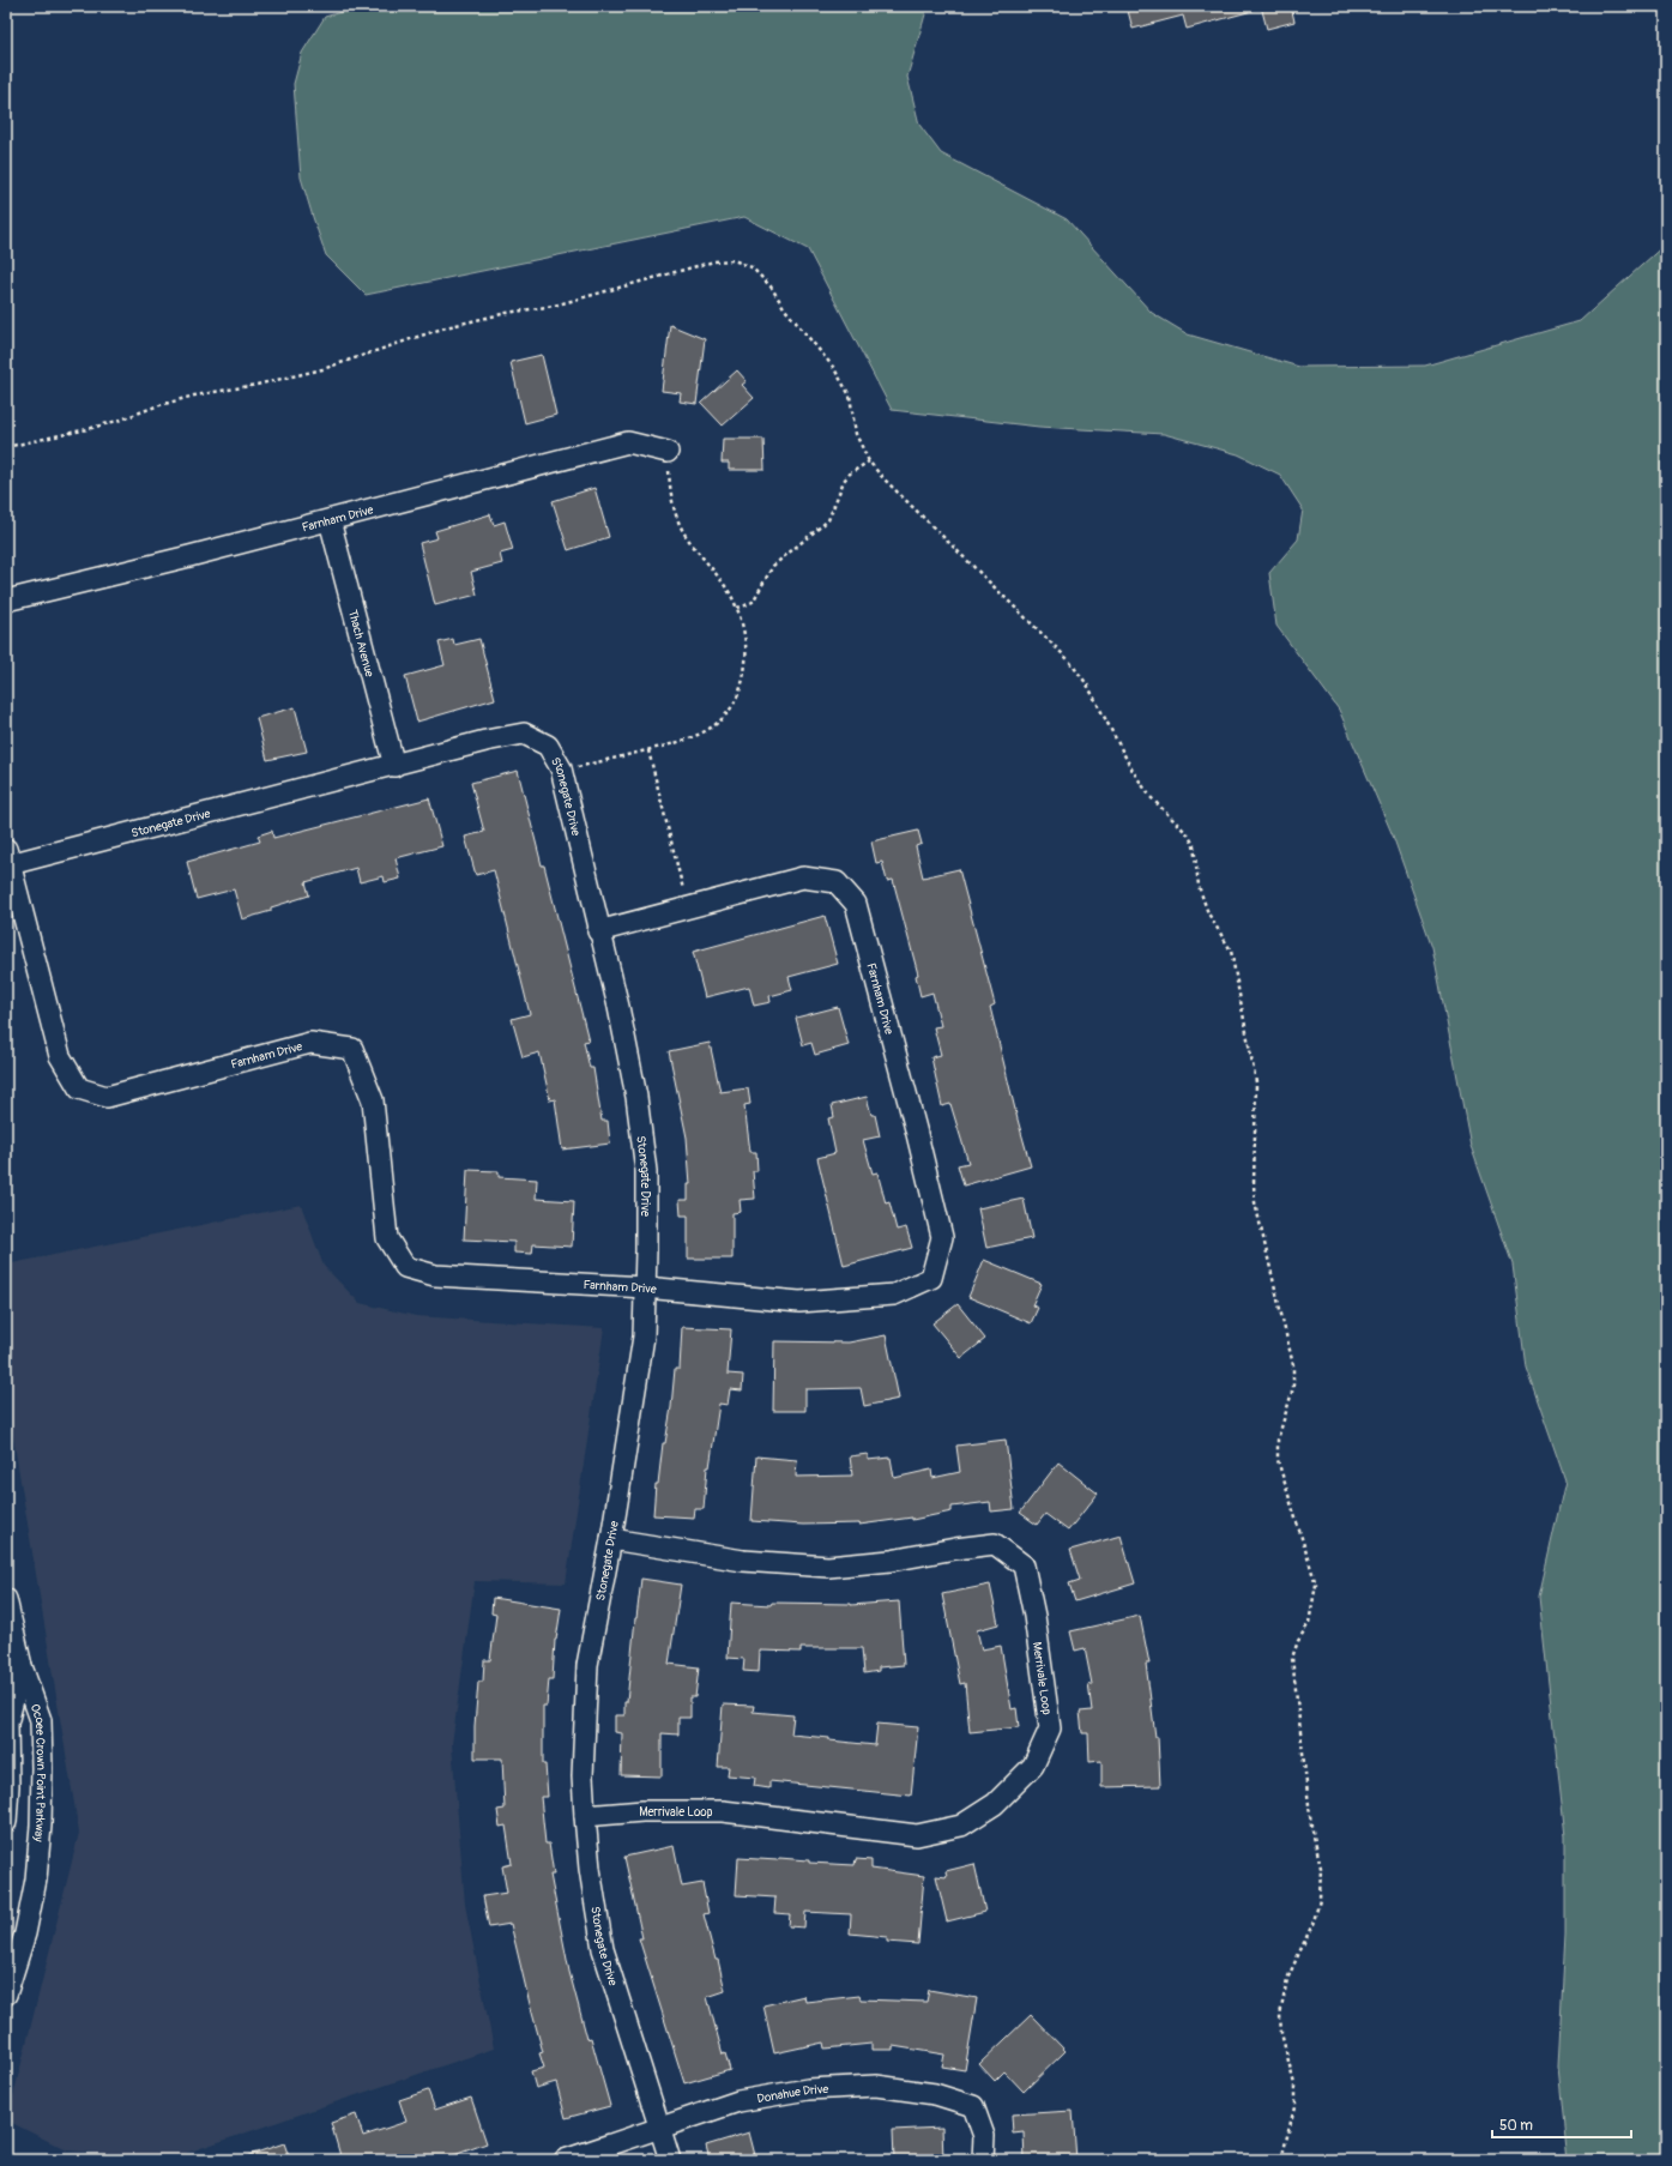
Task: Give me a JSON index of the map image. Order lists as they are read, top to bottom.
{
  "streets": {
    "street": [
      "Farnham Drive",
      "Thach Avenue",
      "Stonegate Drive",
      "Merrivale Loop",
      "Ocoee Crown Point Parkway",
      "Donahue Drive"
    ]
  },
  "crossings": [
    ["Farnham Drive", "Thach Avenue"],
    ["Farnham Drive", "Stonegate Drive"],
    ["Thach Avenue", "Stonegate Drive"],
    ["Stonegate Drive", "Merrivale Loop"],
    ["Stonegate Drive", "Donahue Drive"]
  ],
  "scale_bar": "50 m"
}
